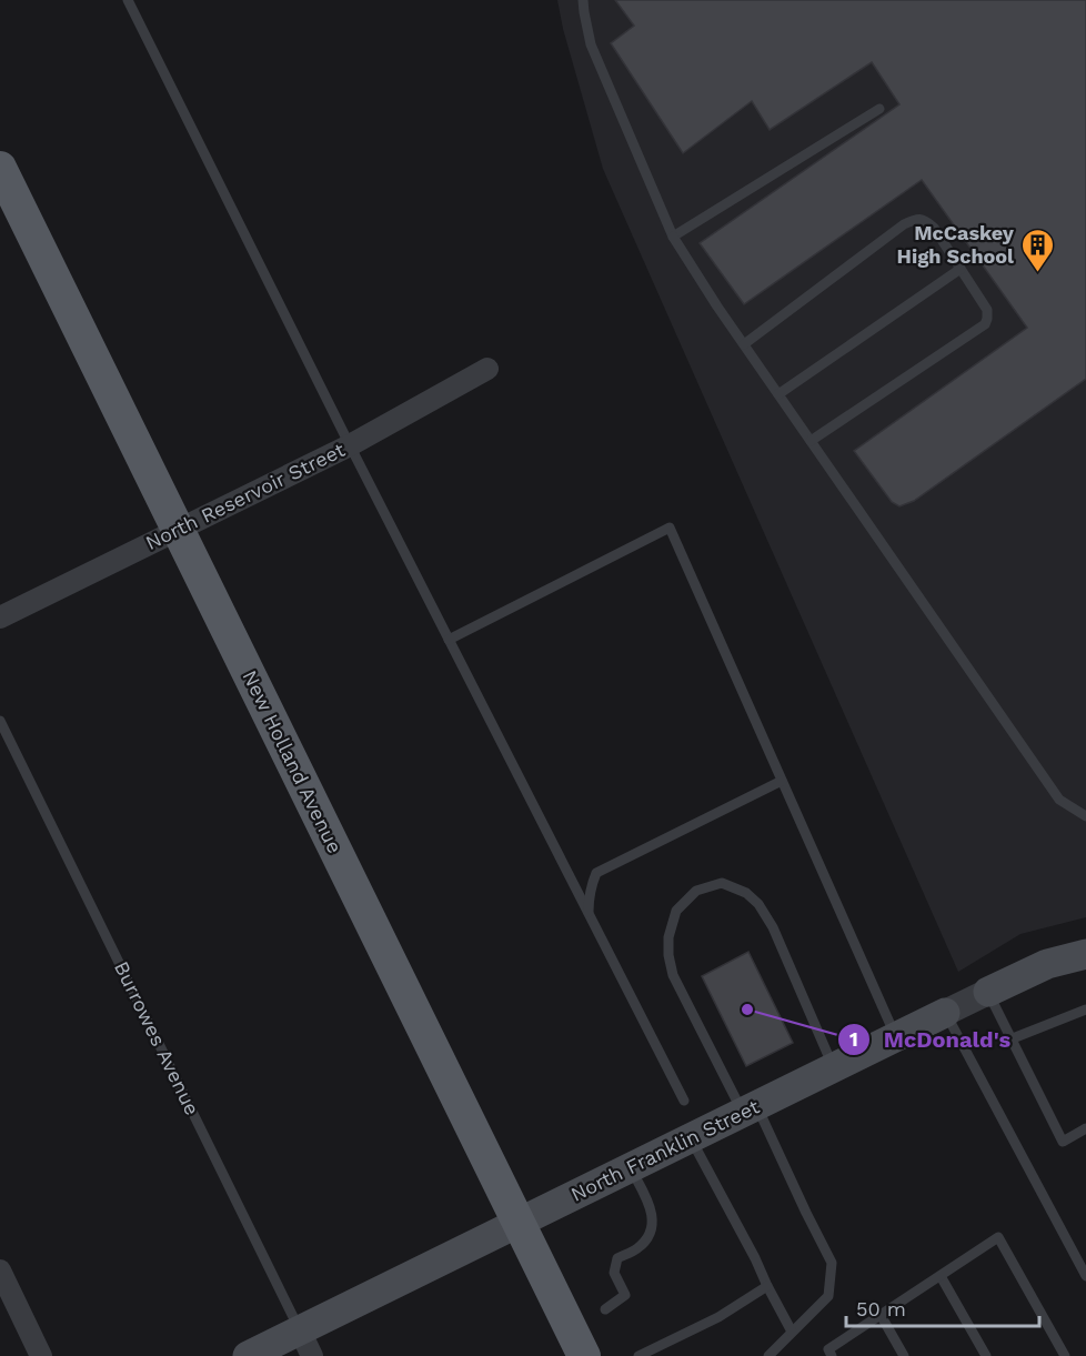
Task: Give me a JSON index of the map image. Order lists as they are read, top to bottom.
{
  "streets": {
    "main road": ["New Holland Avenue", "North Franklin Street"],
    "street": ["North Reservoir Street"],
    "lane": ["Burrowes Avenue"]
  },
  "crossings": [
    ["North Reservoir Street", "New Holland Avenue"],
    ["New Holland Avenue", "North Franklin Street"],
    ["Burrowes Avenue", "North Franklin Street"]
  ],
  "places": {
    "building": ["McCaskey High School"],
    "other": ["McDonald's"]
  },
  "scale_bar": "50 m"
}
